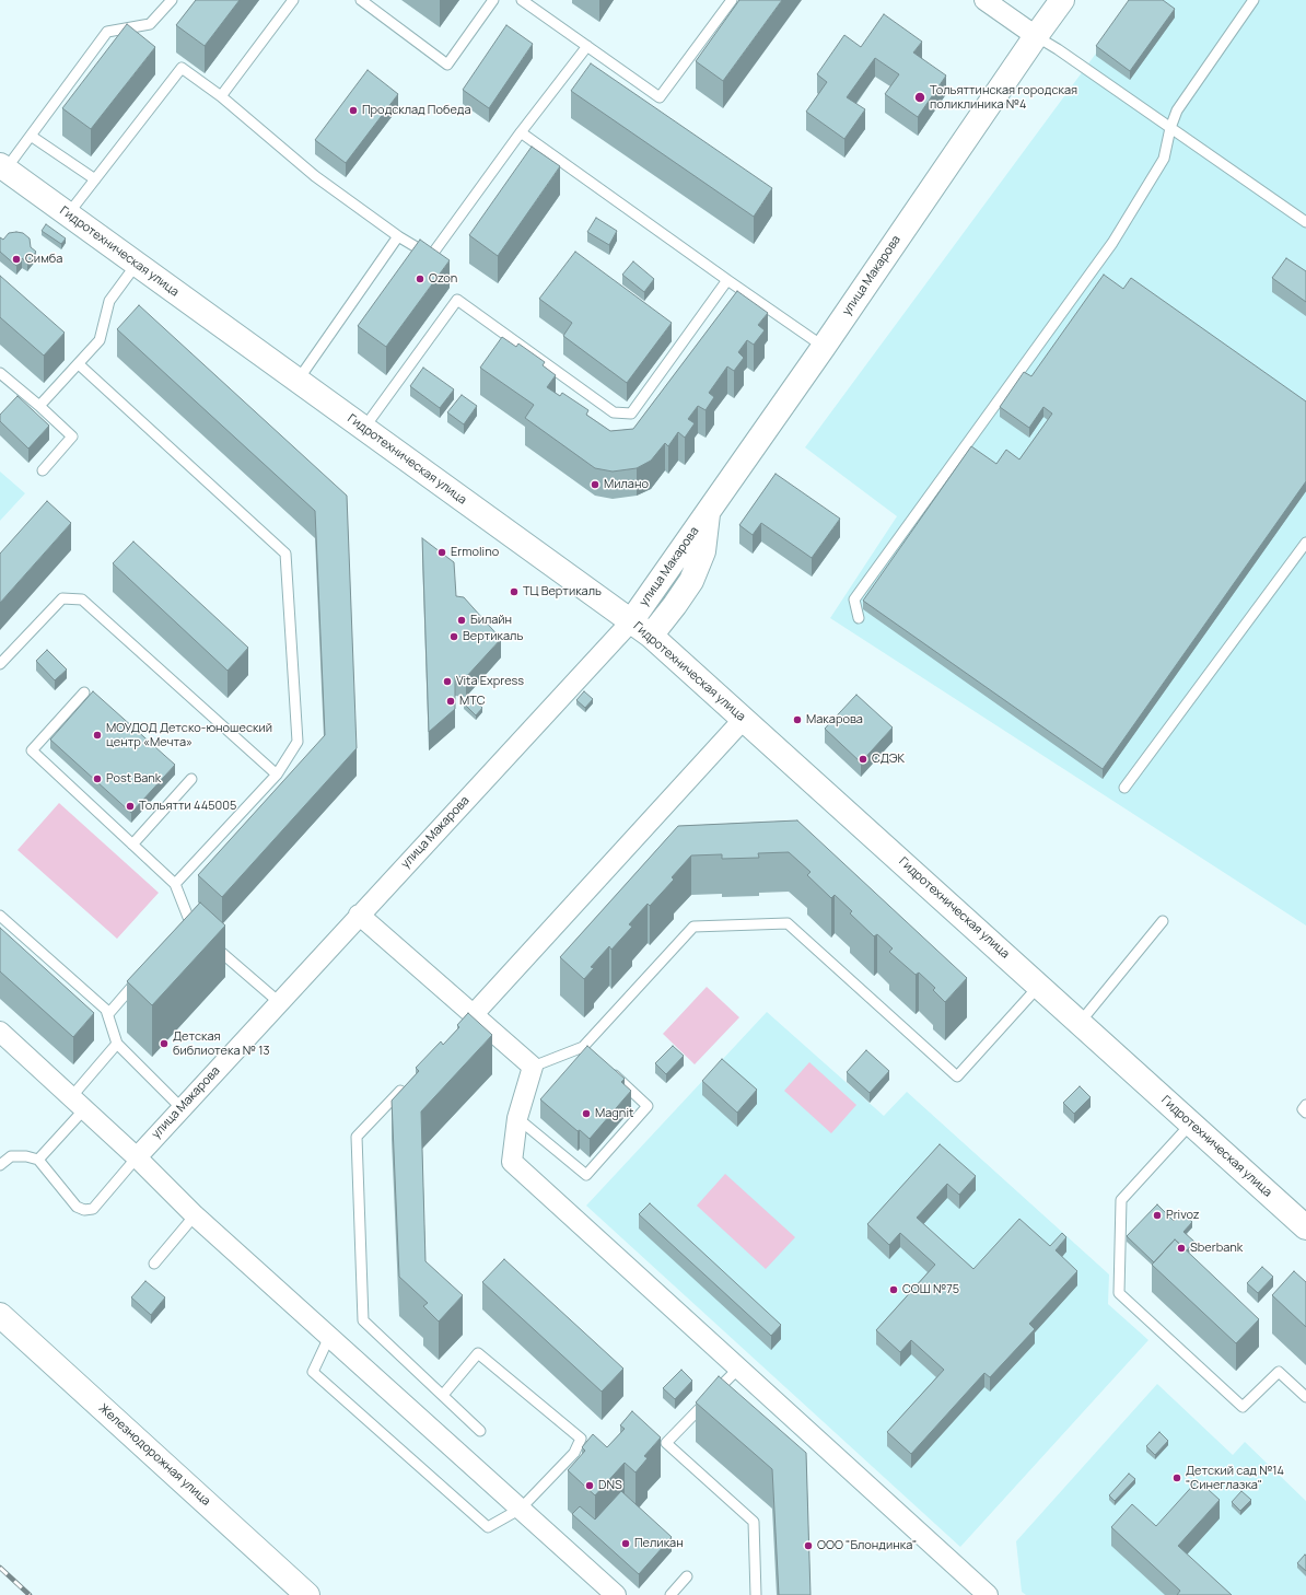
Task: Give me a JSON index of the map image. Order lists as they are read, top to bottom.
{
  "streets": {
    "main road": ["Гидротехническая улица", "улица Макарова", "Железнодорожная улица"]
  },
  "crossings": [
    ["Гидротехническая улица", "улица Макарова"]
  ],
  "places": [
    "Тольяттинская городская поликлиника №4",
    "Продсклад Победа",
    "Симба",
    "Ozon",
    "Милано",
    "Ermolino",
    "ТЦ Вертикаль",
    "Билайн",
    "Вертикаль",
    "Vita Express",
    "МТС",
    "Макарова",
    "МОУДОД Детско-юношеский центр «Мечта»",
    "СДЭК",
    "Post Bank",
    "Тольятти 445005",
    "Детская библиотека № 13",
    "Magnit",
    "Privoz",
    "Sberbank",
    "СОШ №75",
    "Детский сад №14 \"Синеглазка\"",
    "DNS",
    "Пеликан",
    "ООО \"Блондинка\""
  ]
}
